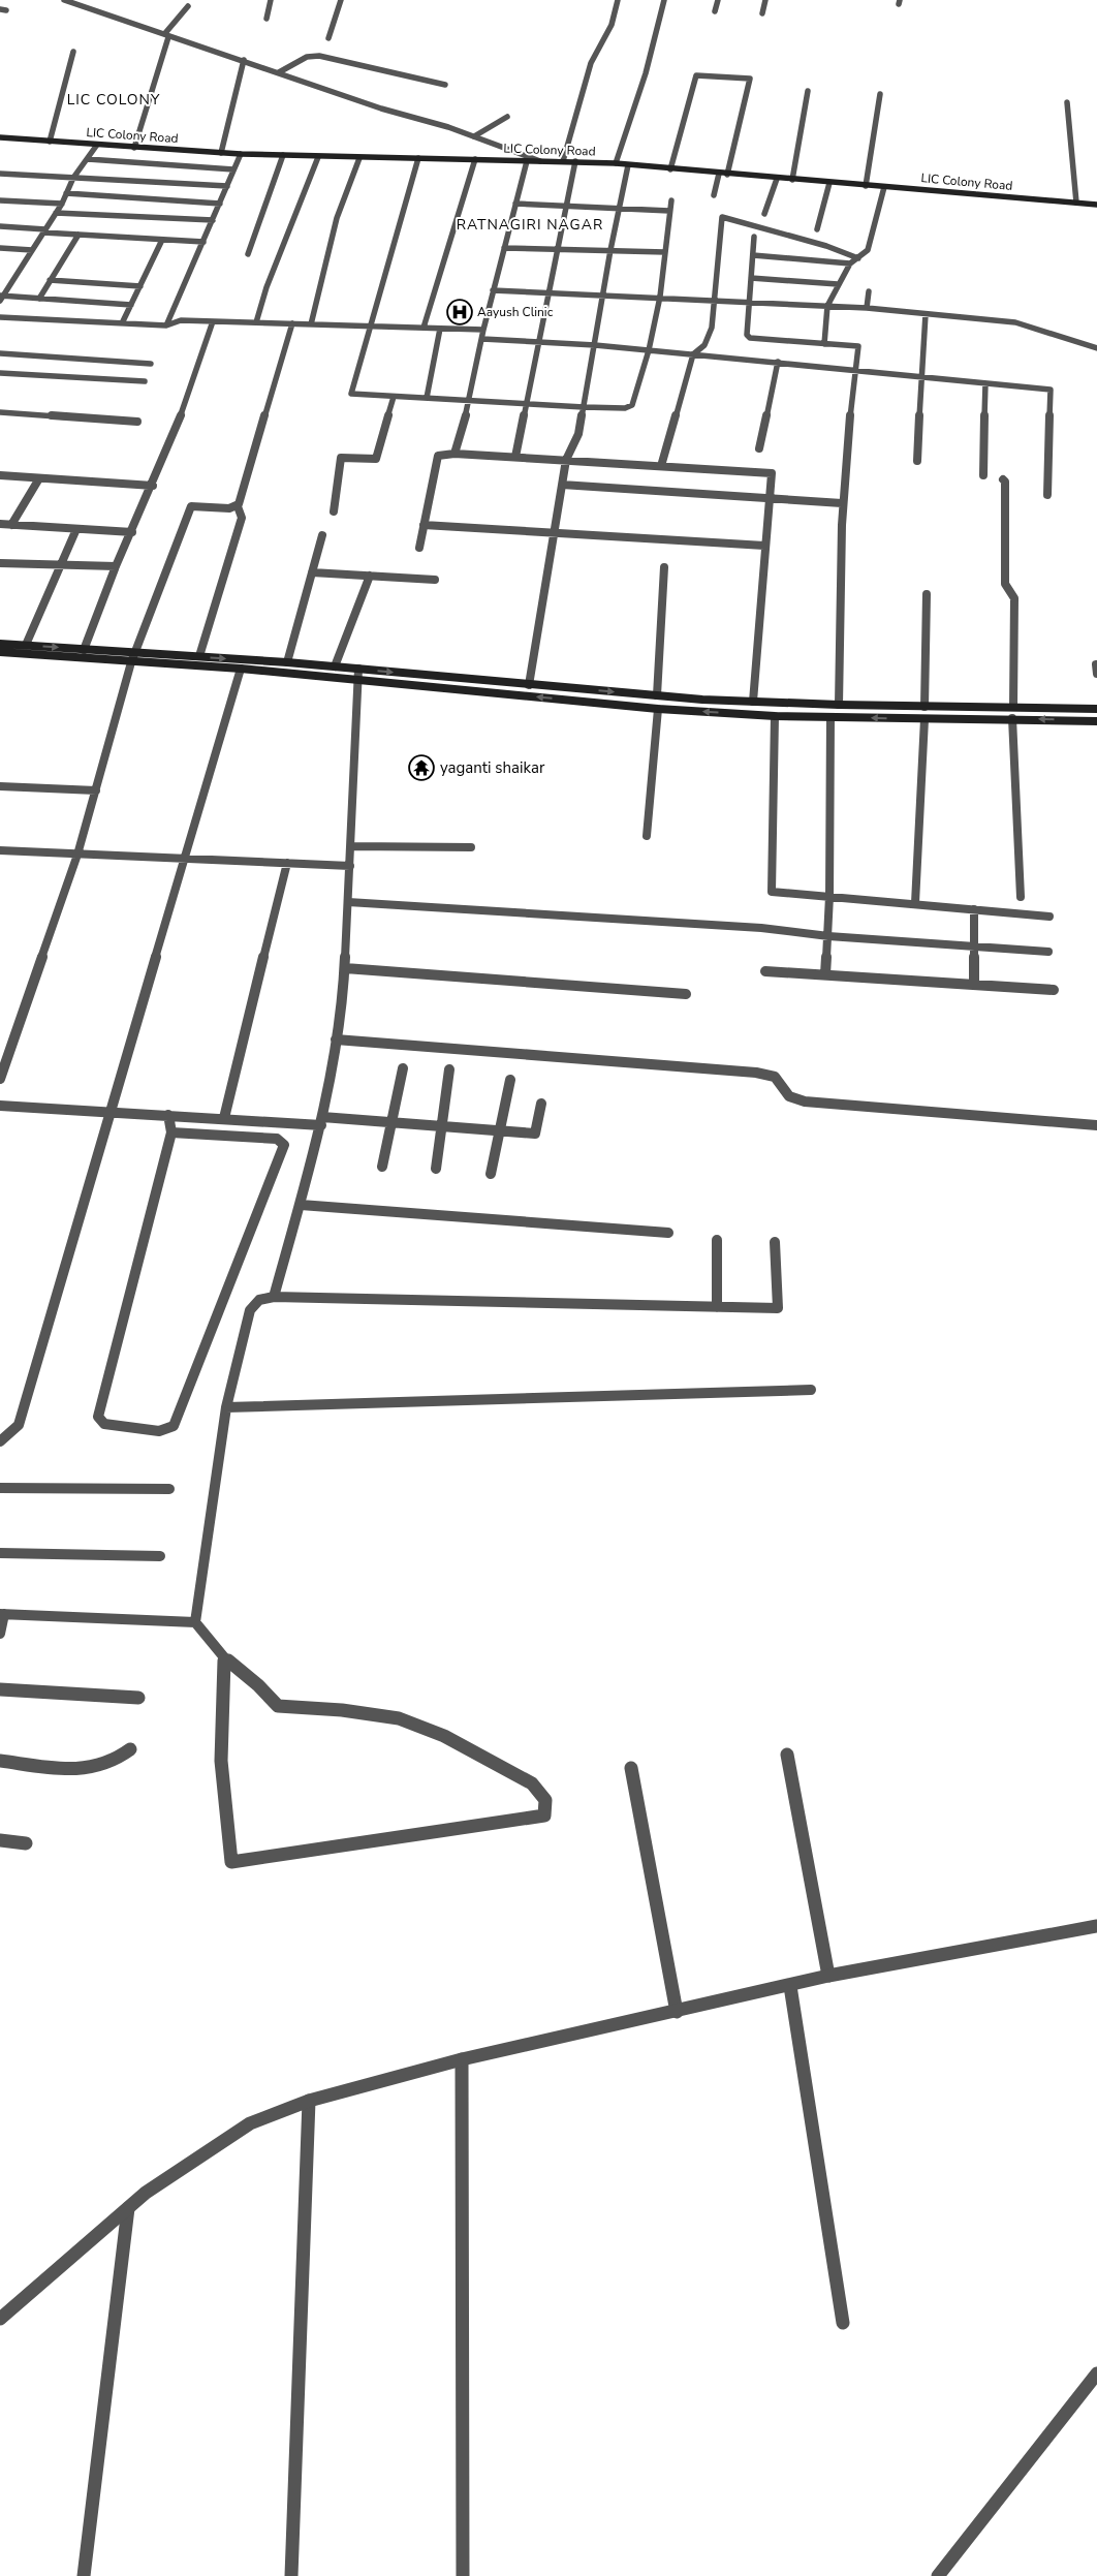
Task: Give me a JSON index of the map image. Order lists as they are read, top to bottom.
{
  "streets": {
    "main road": ["LIC Colony Road"]
  },
  "districts": ["LIC COLONY", "RATNAGIRI NAGAR"],
  "places": {
    "hospital": ["Aayush Clinic"],
    "temple": ["yaganti shaikar"]
  }
}
